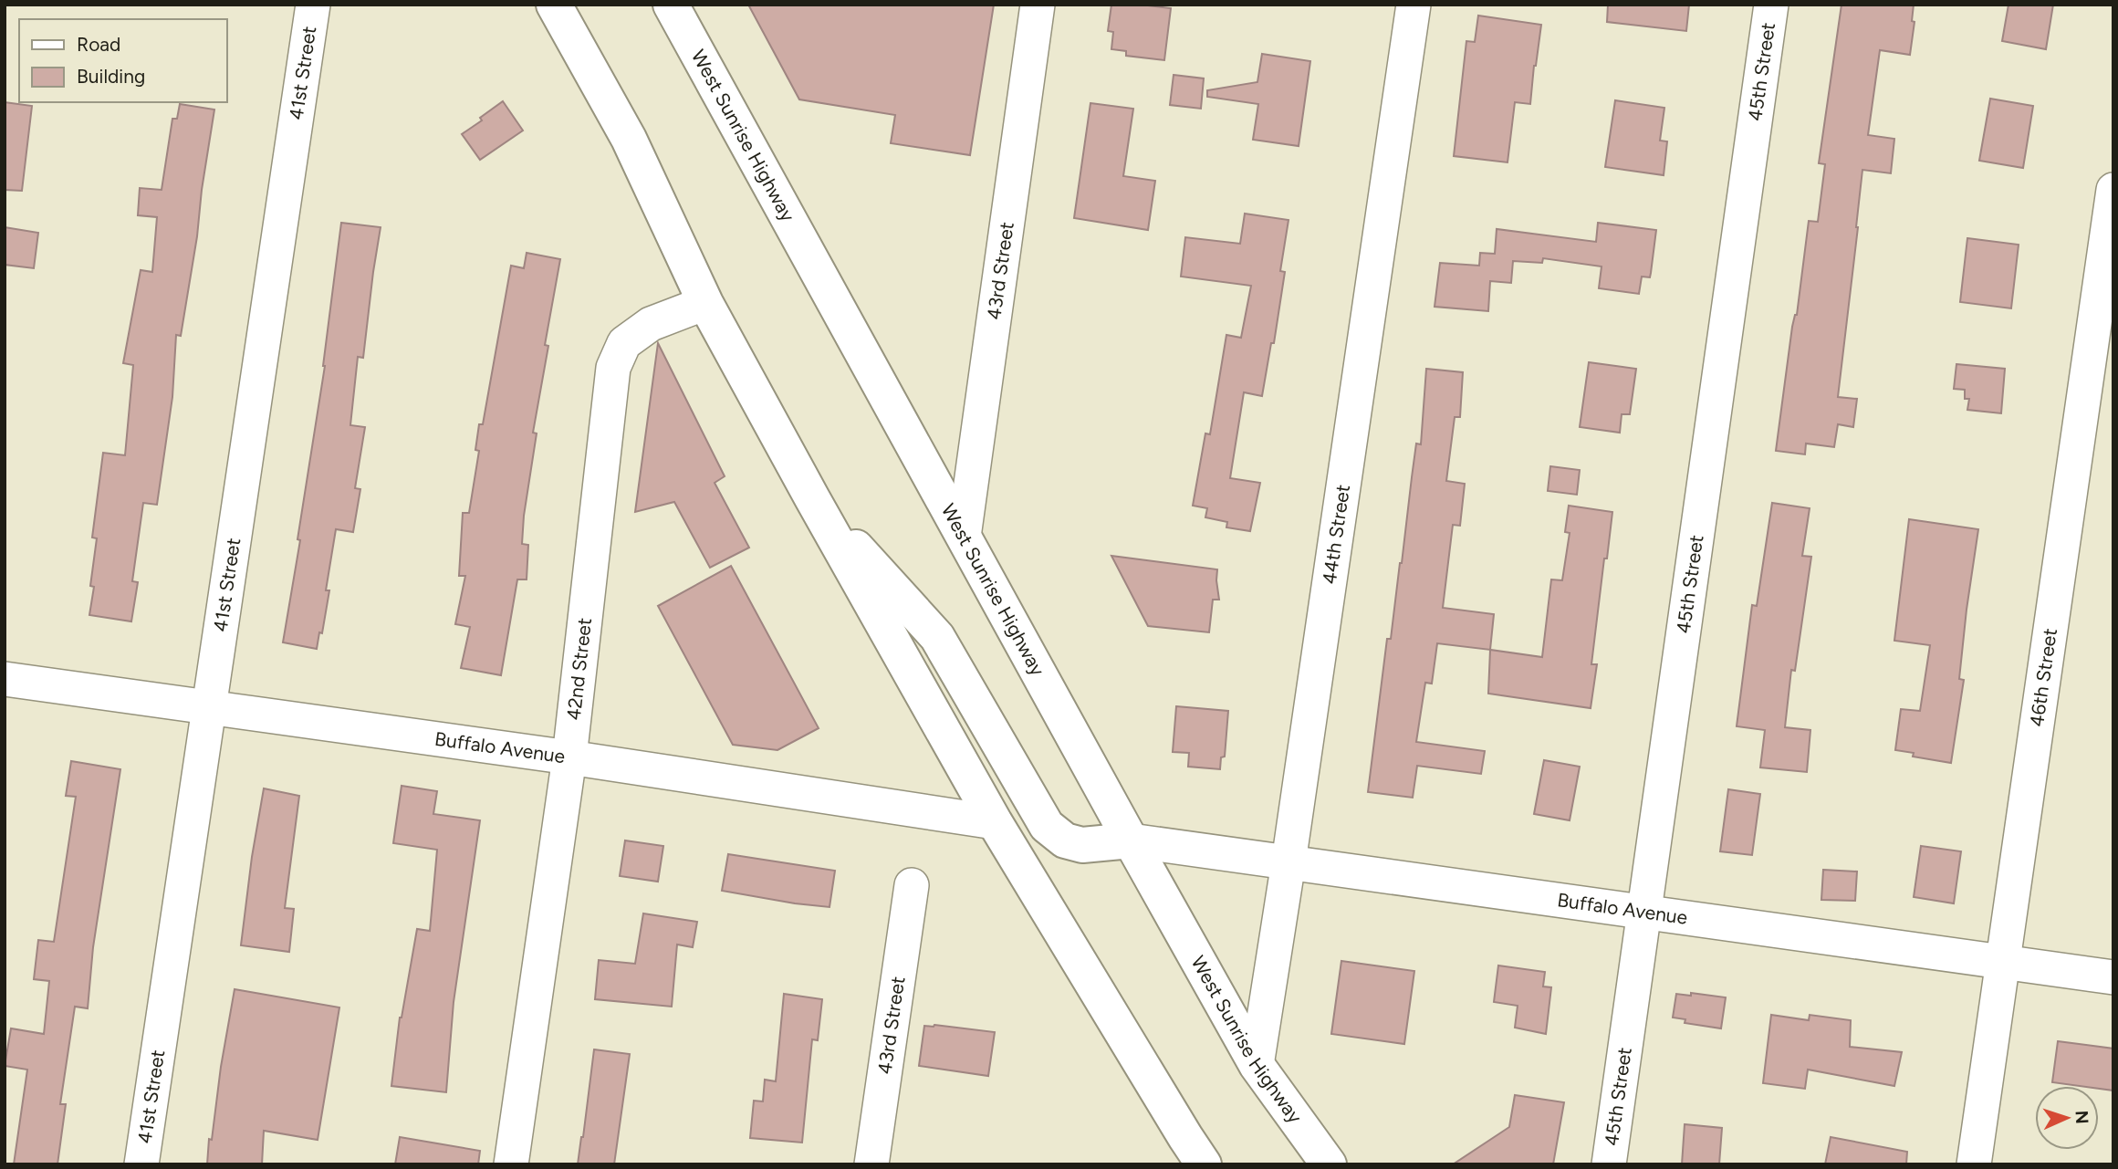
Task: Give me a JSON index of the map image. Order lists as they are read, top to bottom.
{
  "streets": {
    "highway": ["West Sunrise Highway"],
    "street": [
      "45th Street",
      "41st Street",
      "43rd Street",
      "44th Street",
      "42nd Street",
      "46th Street",
      "Buffalo Avenue"
    ]
  },
  "crossings": [
    ["45th Street", "Buffalo Avenue"],
    ["41st Street", "Buffalo Avenue"],
    ["West Sunrise Highway", "43rd Street"],
    ["West Sunrise Highway", "44th Street"],
    ["West Sunrise Highway", "Buffalo Avenue"],
    ["44th Street", "Buffalo Avenue"],
    ["42nd Street", "Buffalo Avenue"],
    ["46th Street", "Buffalo Avenue"]
  ],
  "legend": ["Road", "Building"],
  "north": "right"
}
